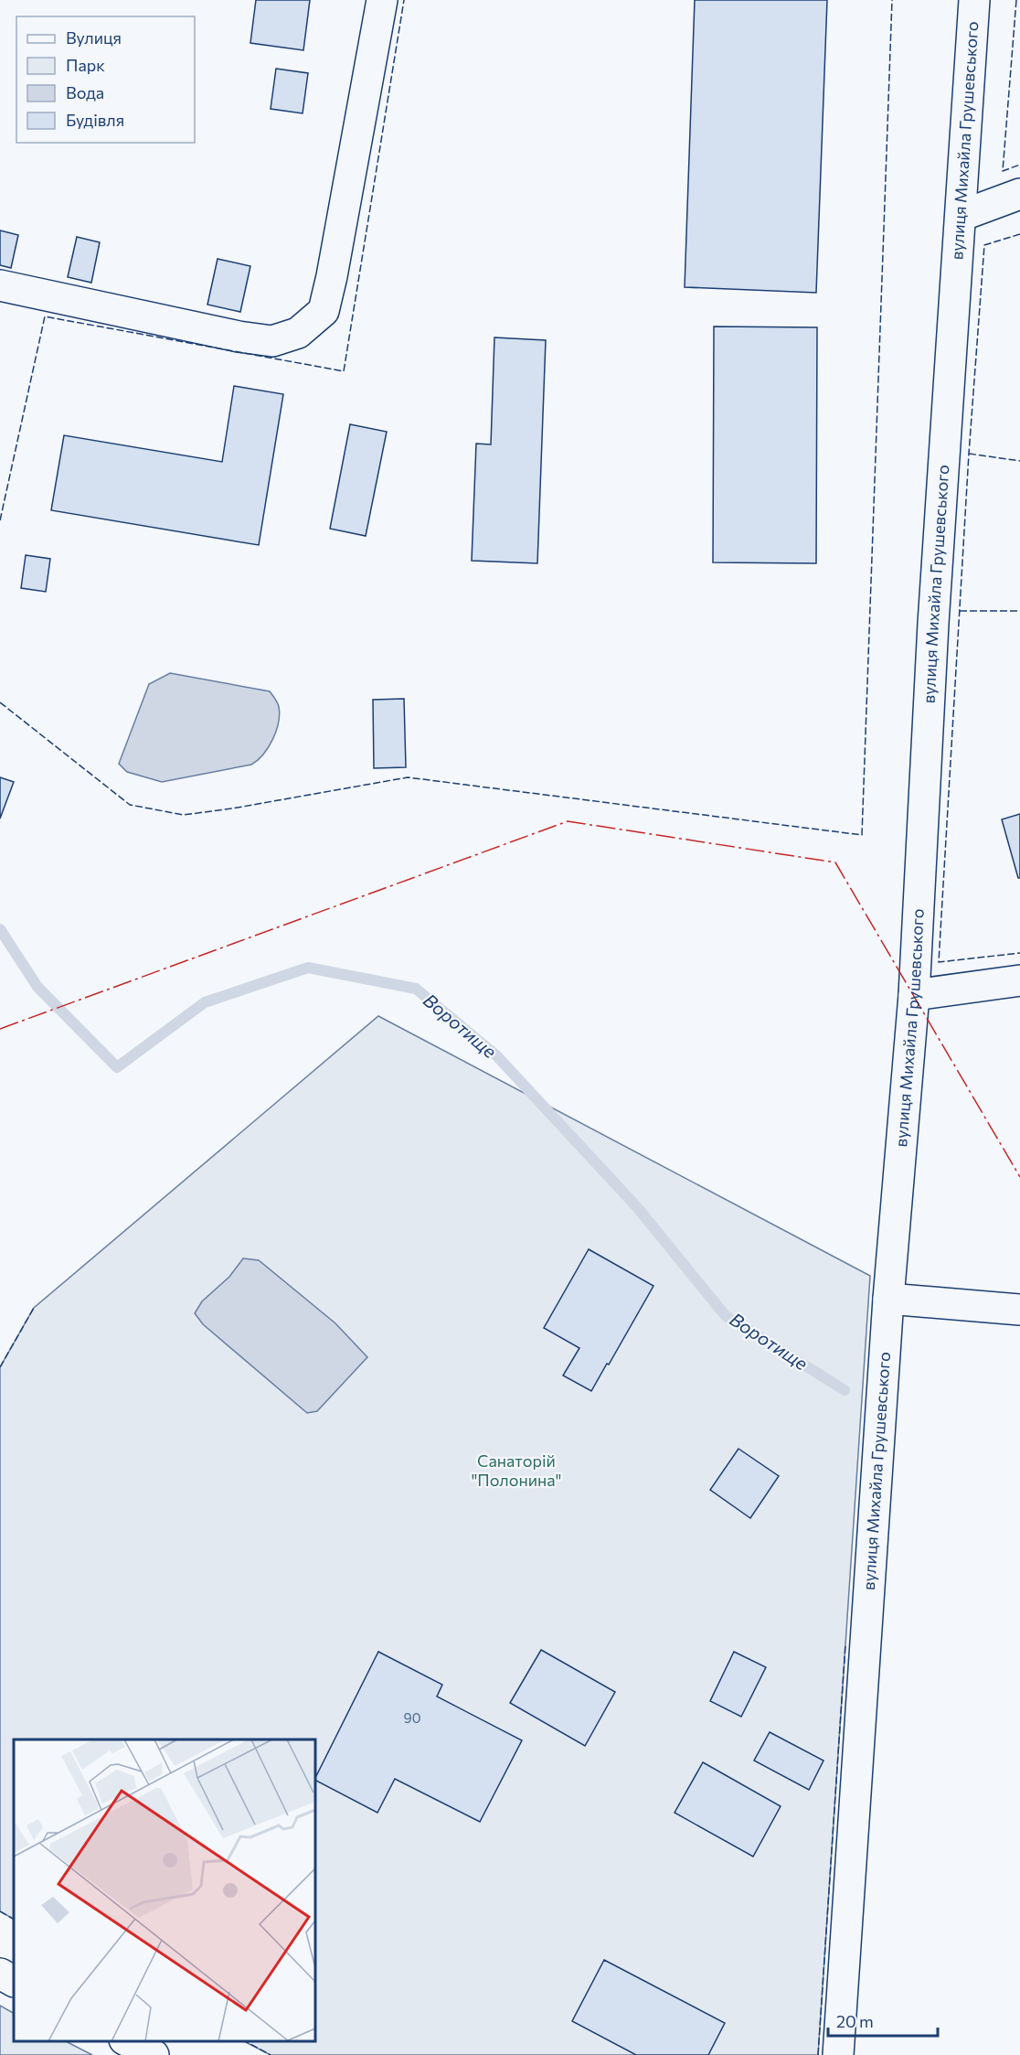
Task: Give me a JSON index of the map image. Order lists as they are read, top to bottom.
{
  "streets": {
    "street": ["вулиця Михайла Грушевського"]
  },
  "water": ["Воротище"],
  "parks": ["Санаторій \"Полонина\""],
  "house_numbers": ["90"],
  "legend": [
    "Вулиця",
    "Парк",
    "Вода",
    "Будівля"
  ],
  "scale_bar": "20 m"
}
